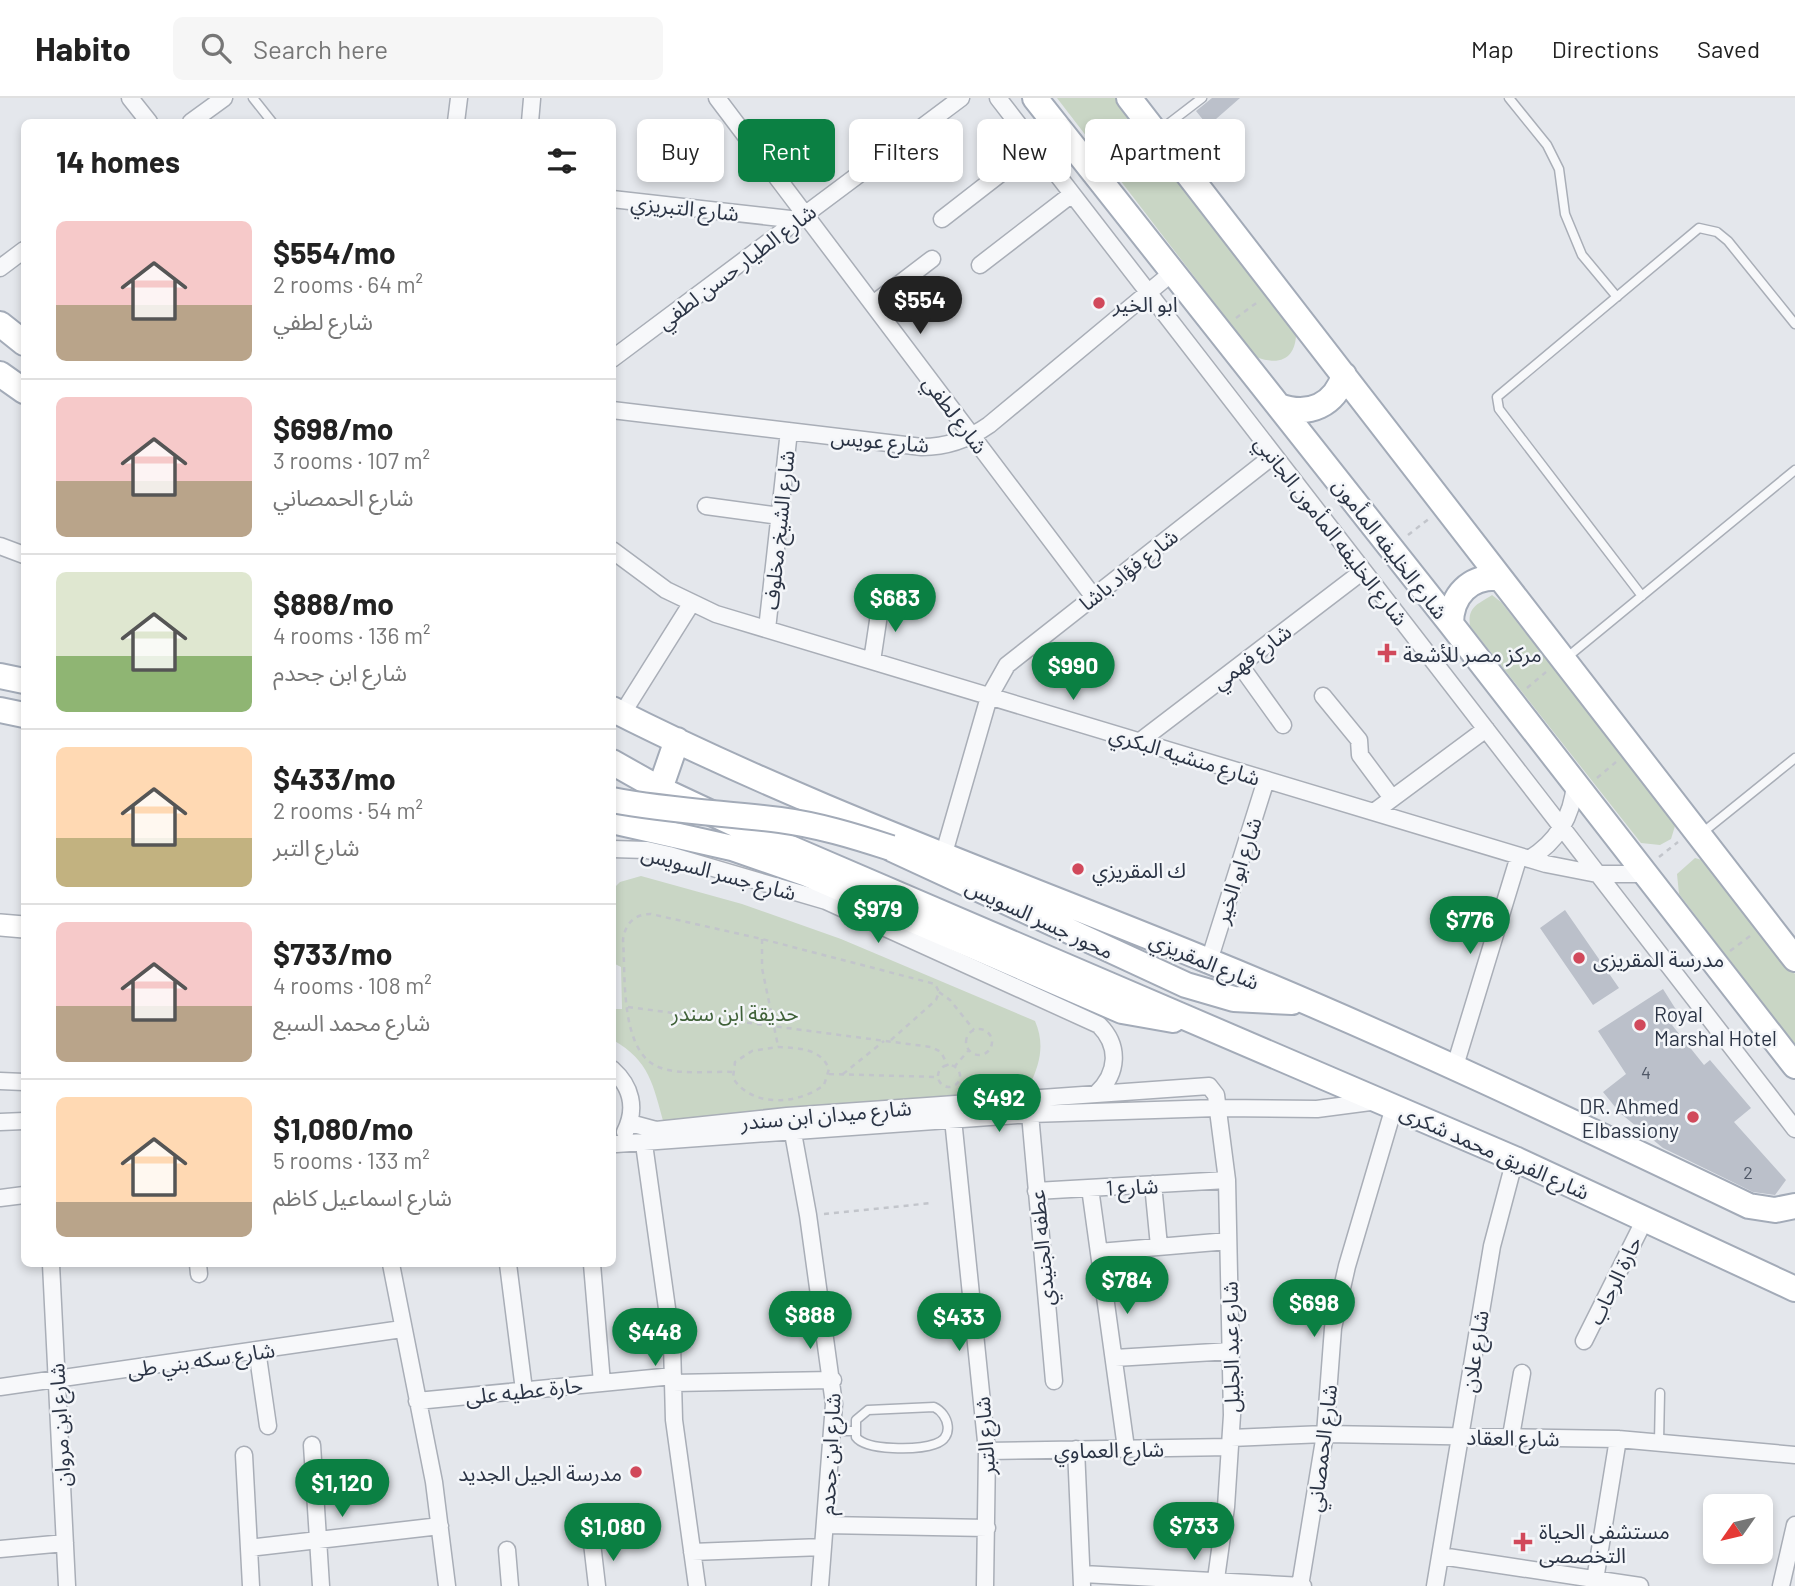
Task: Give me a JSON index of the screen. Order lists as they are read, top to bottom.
{
  "streets": {
    "main road": [
      "شارع الخليفه المأمون",
      "محور جسر السويس",
      "شارع المقريزي",
      "شارع الفريق محمد شكرى"
    ],
    "street": [
      "شارع التبريزي",
      "شارع الطيار حسن لطفي",
      "شارع لطفي",
      "شارع عويس",
      "شارع الشيخ مخلوف",
      "شارع الخليفه المأمون الجانبي",
      "شارع فؤاد باشا",
      "شارع فهمي",
      "شارع منشيه البكري",
      "شارع ابو الخير",
      "شارع جسر السويس",
      "شارع ميدان ابن سندر",
      "شارع 1",
      "عطفه الجنيدي",
      "حارة الرحاب",
      "شارع عبد الجليل",
      "شارع علان",
      "شارع سكه بني طى",
      "حارة عطيه على",
      "شارع ابن مروان",
      "شارع التبر",
      "شارع العقاد",
      "شارع الحمصاني",
      "شارع العماوي",
      "شارع ابن جحدم"
    ]
  },
  "crossings": [
    ["شارع التبريزي", "شارع الطيار حسن لطفي"],
    ["شارع التبريزي", "شارع لطفي"],
    ["شارع الطيار حسن لطفي", "شارع لطفي"],
    ["شارع لطفي", "شارع عويس"],
    ["شارع لطفي", "شارع فؤاد باشا"],
    ["شارع عويس", "شارع الشيخ مخلوف"],
    ["شارع عويس", "شارع الخليفه المأمون الجانبي"],
    ["شارع عويس", "شارع الخليفه المأمون"],
    ["شارع الشيخ مخلوف", "شارع منشيه البكري"],
    ["شارع الخليفه المأمون الجانبي", "شارع فؤاد باشا"],
    ["شارع الخليفه المأمون الجانبي", "شارع فهمي"],
    ["شارع الخليفه المأمون الجانبي", "شارع منشيه البكري"],
    ["شارع الخليفه المأمون", "شارع منشيه البكري"],
    ["شارع فؤاد باشا", "شارع منشيه البكري"],
    ["شارع فؤاد باشا", "شارع المقريزي"],
    ["شارع فهمي", "شارع منشيه البكري"],
    ["شارع منشيه البكري", "شارع ابو الخير"],
    ["شارع ابو الخير", "شارع المقريزي"],
    ["شارع جسر السويس", "شارع ميدان ابن سندر"],
    ["محور جسر السويس", "شارع المقريزي"],
    ["شارع ميدان ابن سندر", "شارع الفريق محمد شكرى"],
    ["شارع ميدان ابن سندر", "عطفه الجنيدي"],
    ["شارع ميدان ابن سندر", "شارع عبد الجليل"],
    ["شارع ميدان ابن سندر", "شارع التبر"],
    ["شارع ميدان ابن سندر", "شارع الحمصاني"],
    ["شارع ميدان ابن سندر", "شارع ابن جحدم"],
    ["شارع الفريق محمد شكرى", "حارة الرحاب"],
    ["شارع الفريق محمد شكرى", "شارع علان"],
    ["شارع الفريق محمد شكرى", "شارع الحمصاني"],
    ["شارع 1", "عطفه الجنيدي"],
    ["شارع 1", "شارع عبد الجليل"],
    ["شارع عبد الجليل", "شارع العقاد"],
    ["شارع عبد الجليل", "شارع العماوي"],
    ["شارع علان", "شارع العقاد"],
    ["شارع سكه بني طى", "شارع ابن مروان"],
    ["حارة عطيه على", "شارع ابن جحدم"],
    ["شارع التبر", "شارع العماوي"],
    ["شارع العقاد", "شارع الحمصاني"],
    ["شارع العقاد", "شارع العماوي"]
  ],
  "parks": ["حديقة ابن سندر"],
  "places": {
    "other": [
      "ابو الخير",
      "ك المقريزي",
      "مدرسة المقريزى",
      "Royal Marshal Hotel",
      "DR. Ahmed Elbassiony",
      "مدرسة الجيل الجديد"
    ],
    "health": ["مركز مصر للأشعة", "مستشفى الحياة التخصصى"]
  },
  "house_numbers": ["4", "2"],
  "north": "bottom left",
  "page": {
    "header": "Habito",
    "search": "Search here",
    "nav": ["Map", "Directions", "Saved"],
    "chip": [
      "Buy",
      "Rent",
      "Filters",
      "New",
      "Apartment"
    ],
    "heading": "14 homes",
    "list": [
      {
        "name": "$554/mo",
        "note": "2 rooms · 64 m² · شارع لطفي"
      },
      {
        "name": "$698/mo",
        "note": "3 rooms · 107 m² · شارع الحمصاني"
      },
      {
        "name": "$888/mo",
        "note": "4 rooms · 136 m² · شارع ابن جحدم"
      },
      {
        "name": "$433/mo",
        "note": "2 rooms · 54 m² · شارع التبر"
      },
      {
        "name": "$733/mo",
        "note": "4 rooms · 108 m² · شارع محمد السبع"
      },
      {
        "name": "$1,080/mo",
        "note": "5 rooms · 133 m² · شارع اسماعيل كاظم"
      }
    ],
    "price": [
      "$554",
      "$683",
      "$990",
      "$979",
      "$776",
      "$492",
      "$784",
      "$698",
      "$888",
      "$433",
      "$448",
      "$1,120",
      "$733",
      "$1,080"
    ]
  }
}
